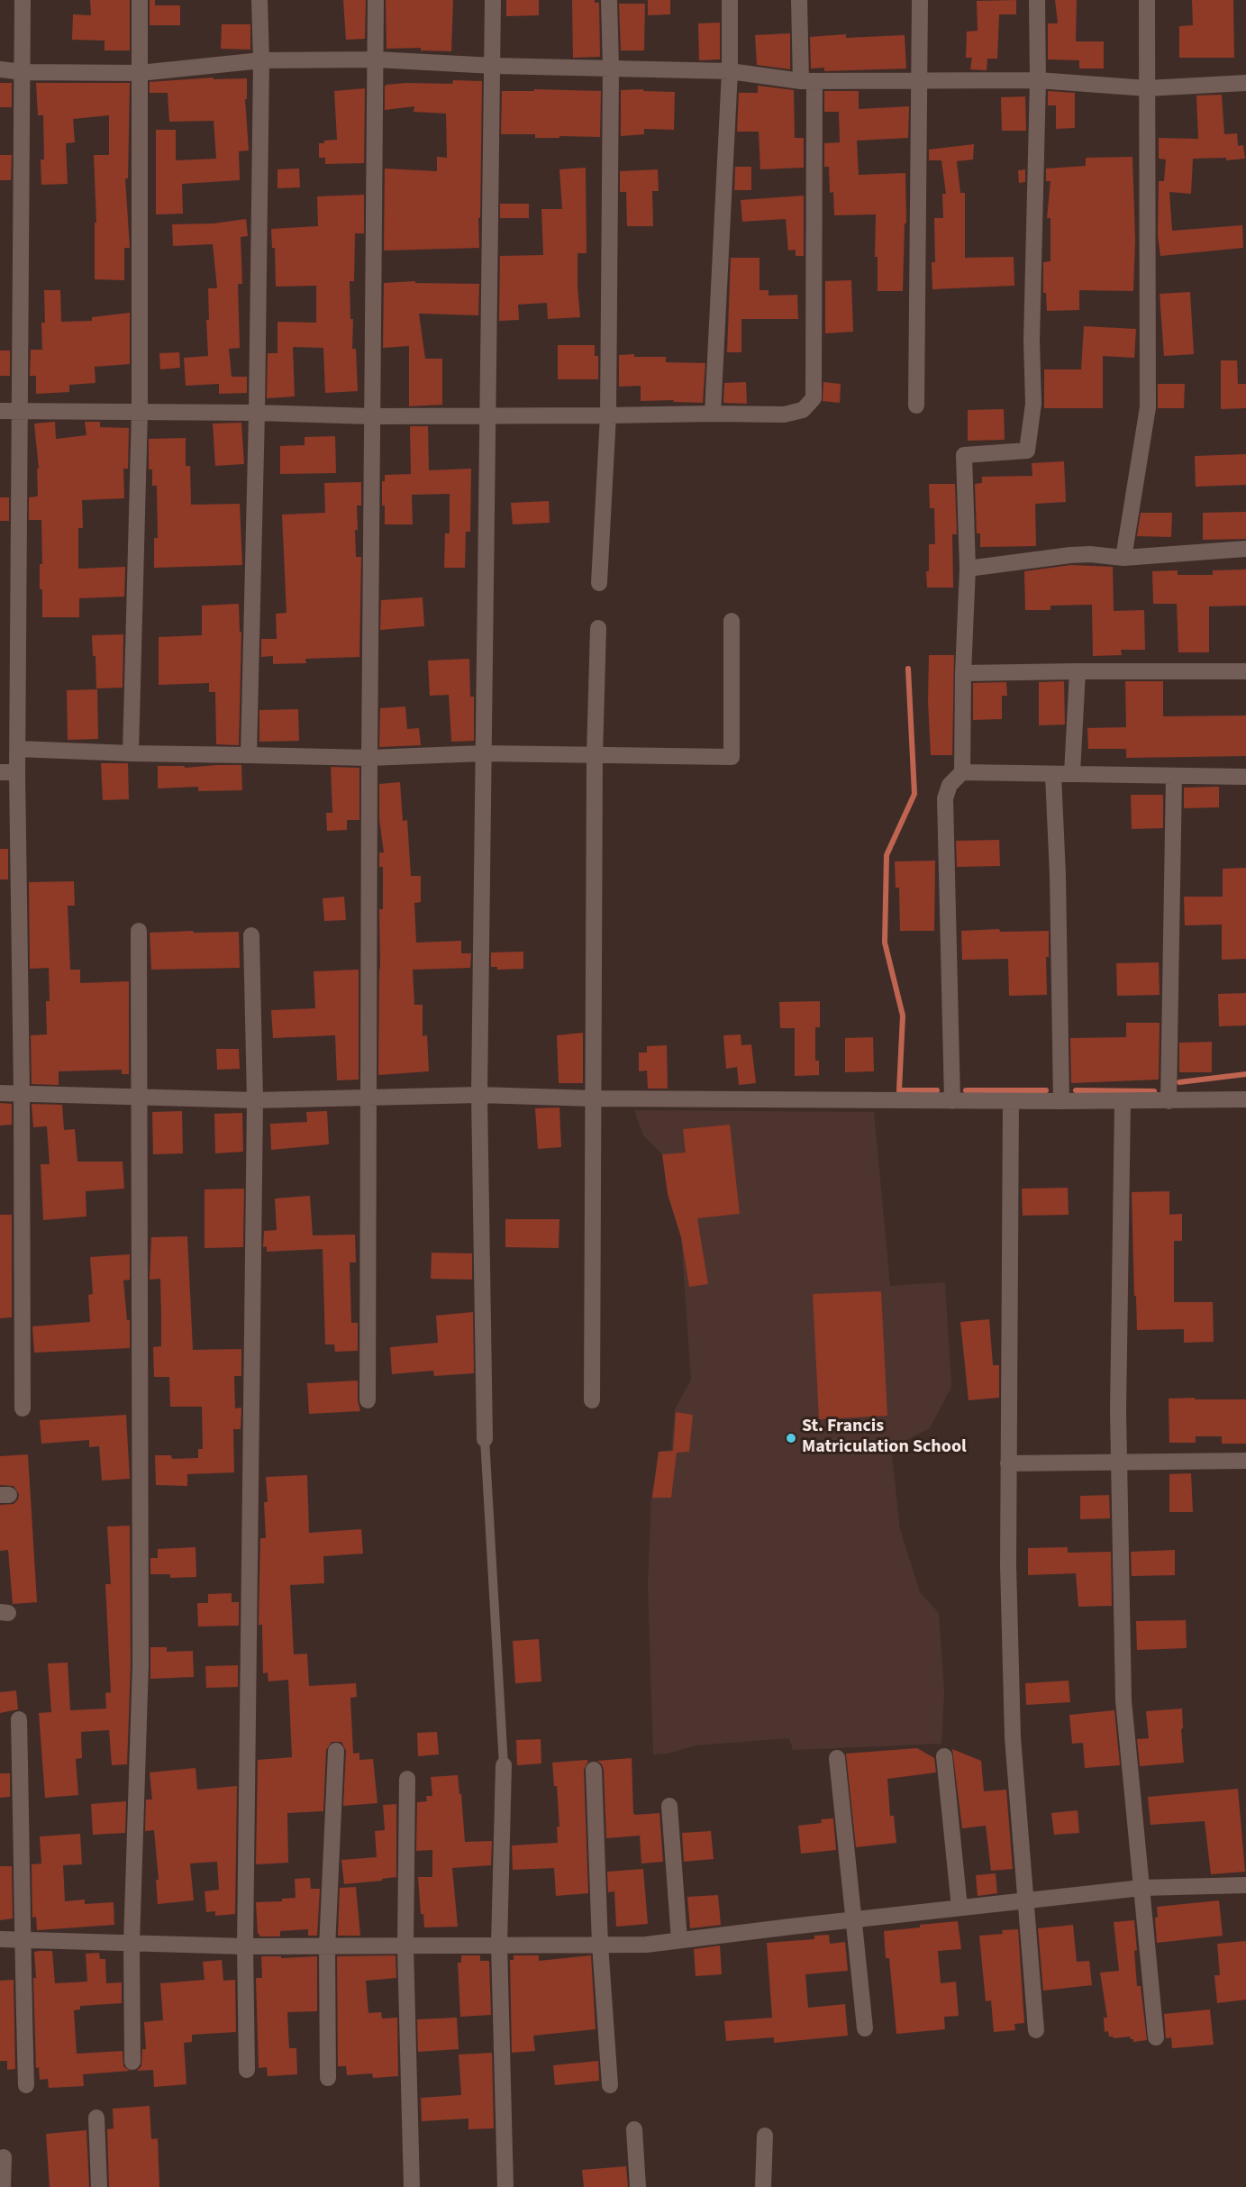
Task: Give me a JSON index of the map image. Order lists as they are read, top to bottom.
{
  "places": ["St. Francis Matriculation School"]
}
